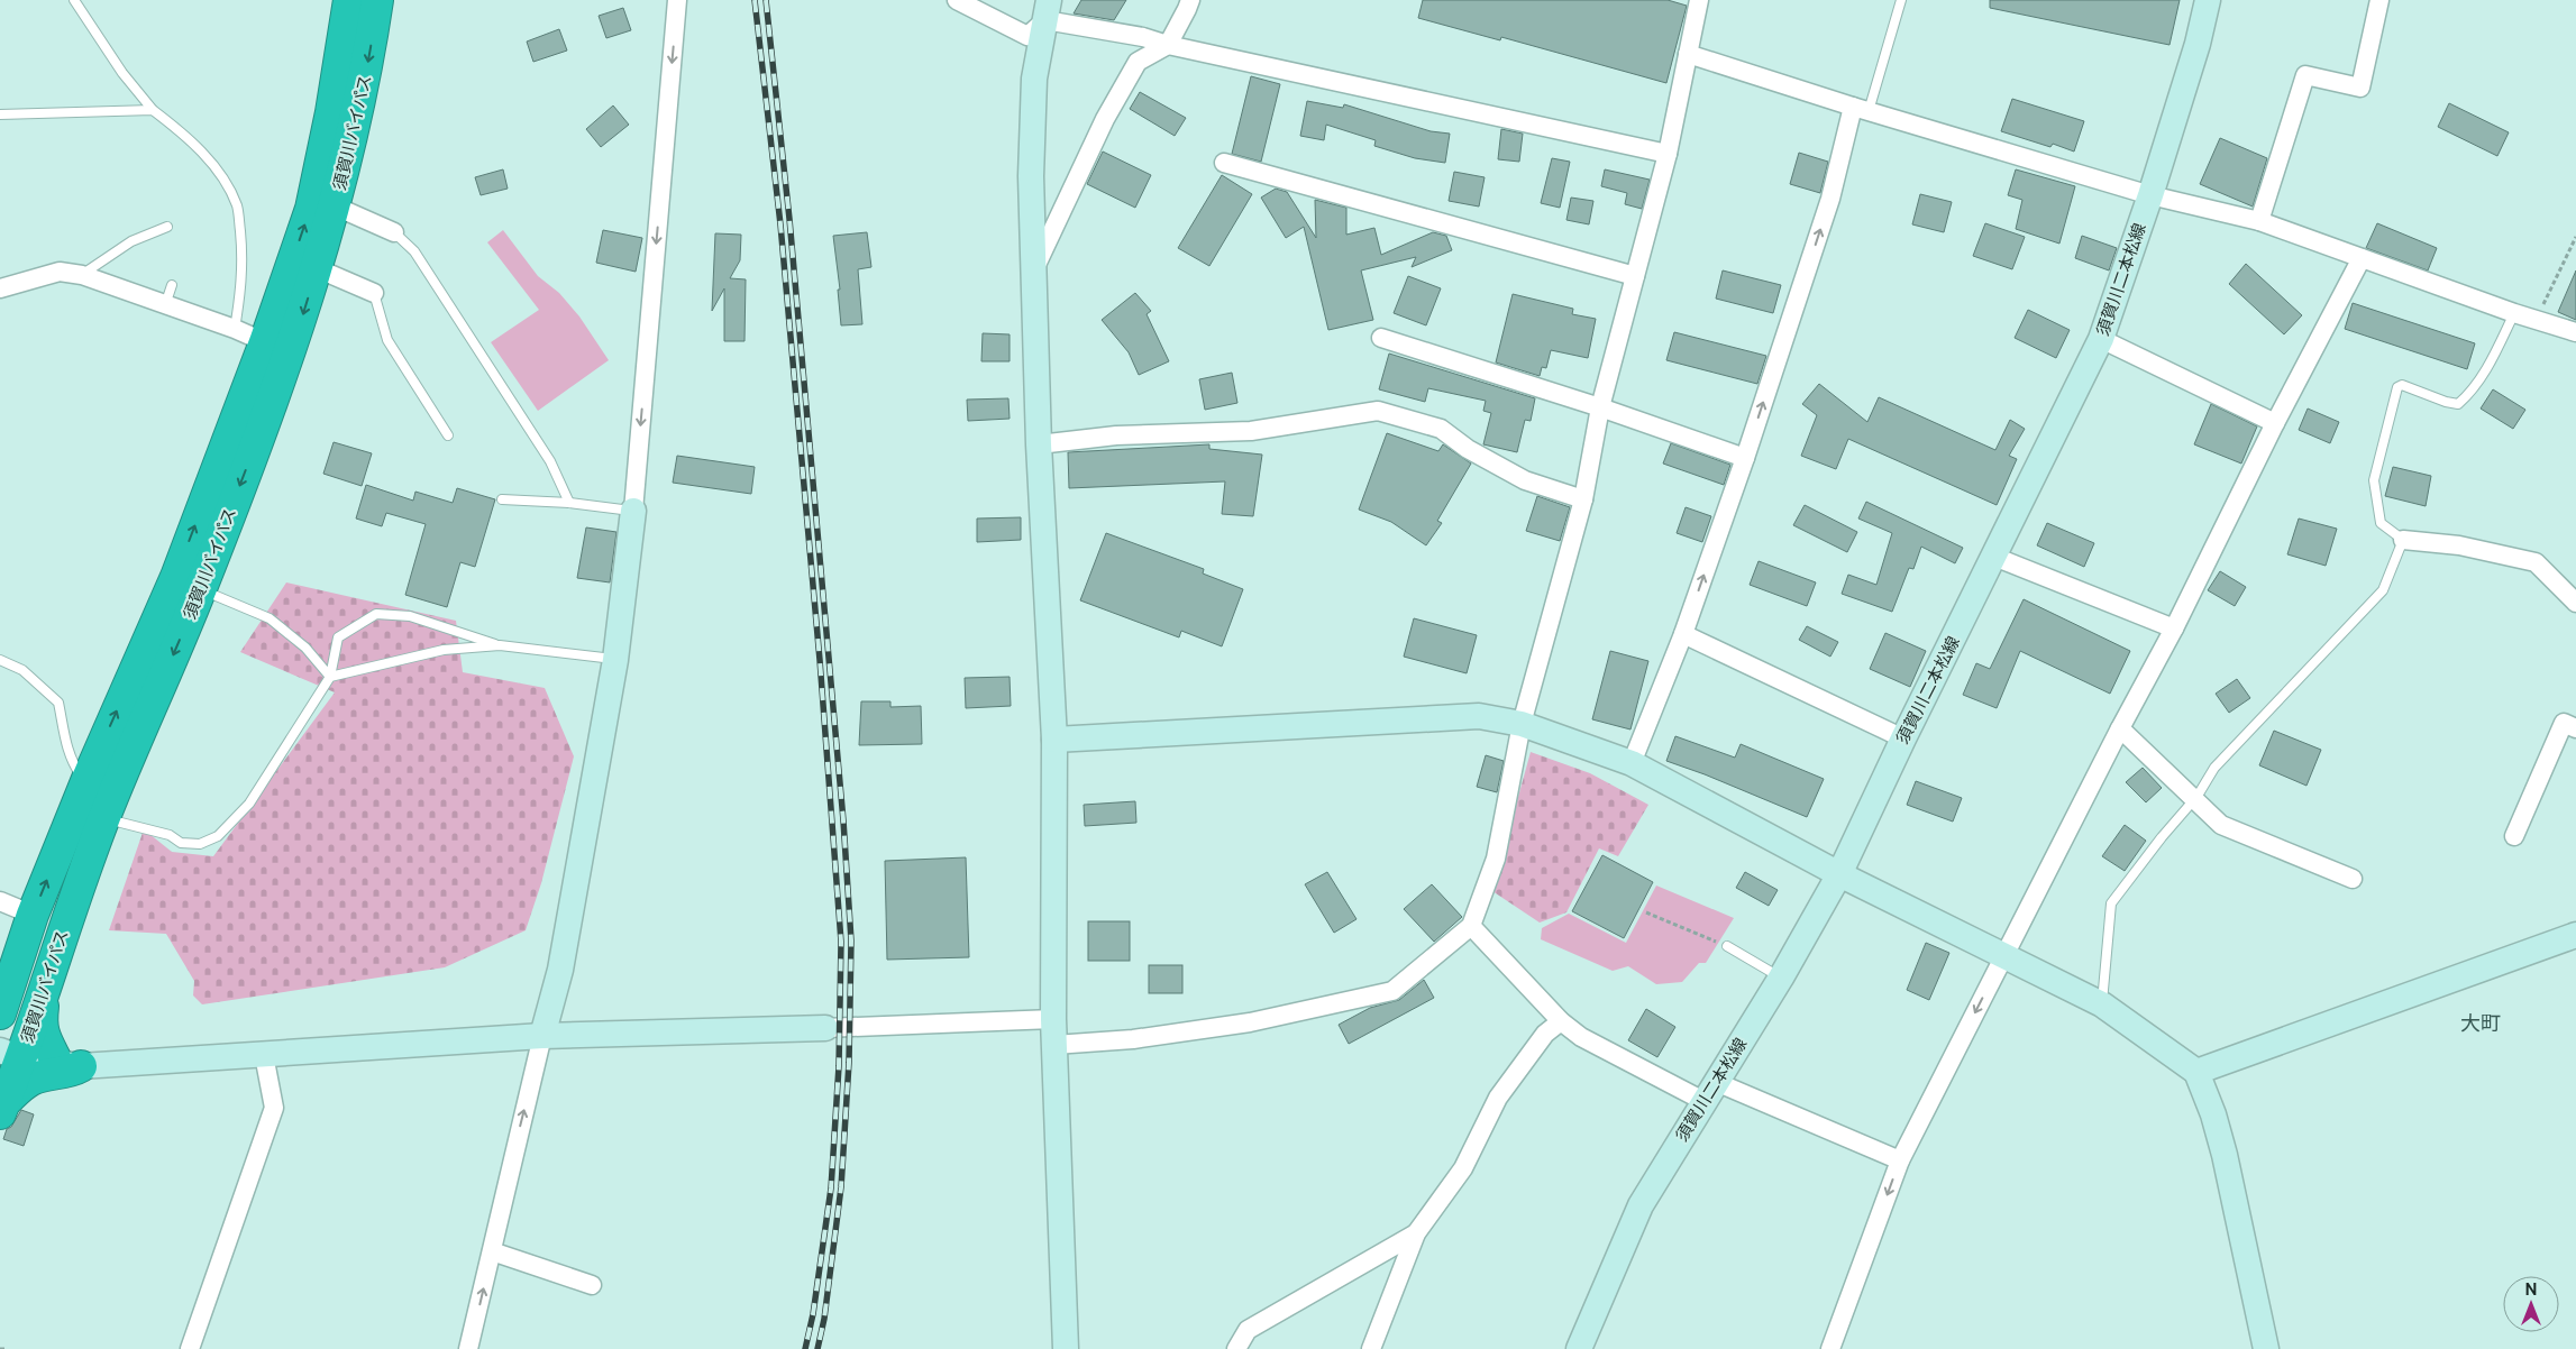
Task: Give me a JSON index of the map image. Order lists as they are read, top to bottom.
{
  "streets": {
    "highway": ["須賀川バイパス"],
    "street": ["須賀川二本松線"]
  },
  "districts": ["大町"],
  "north": "top"
}
